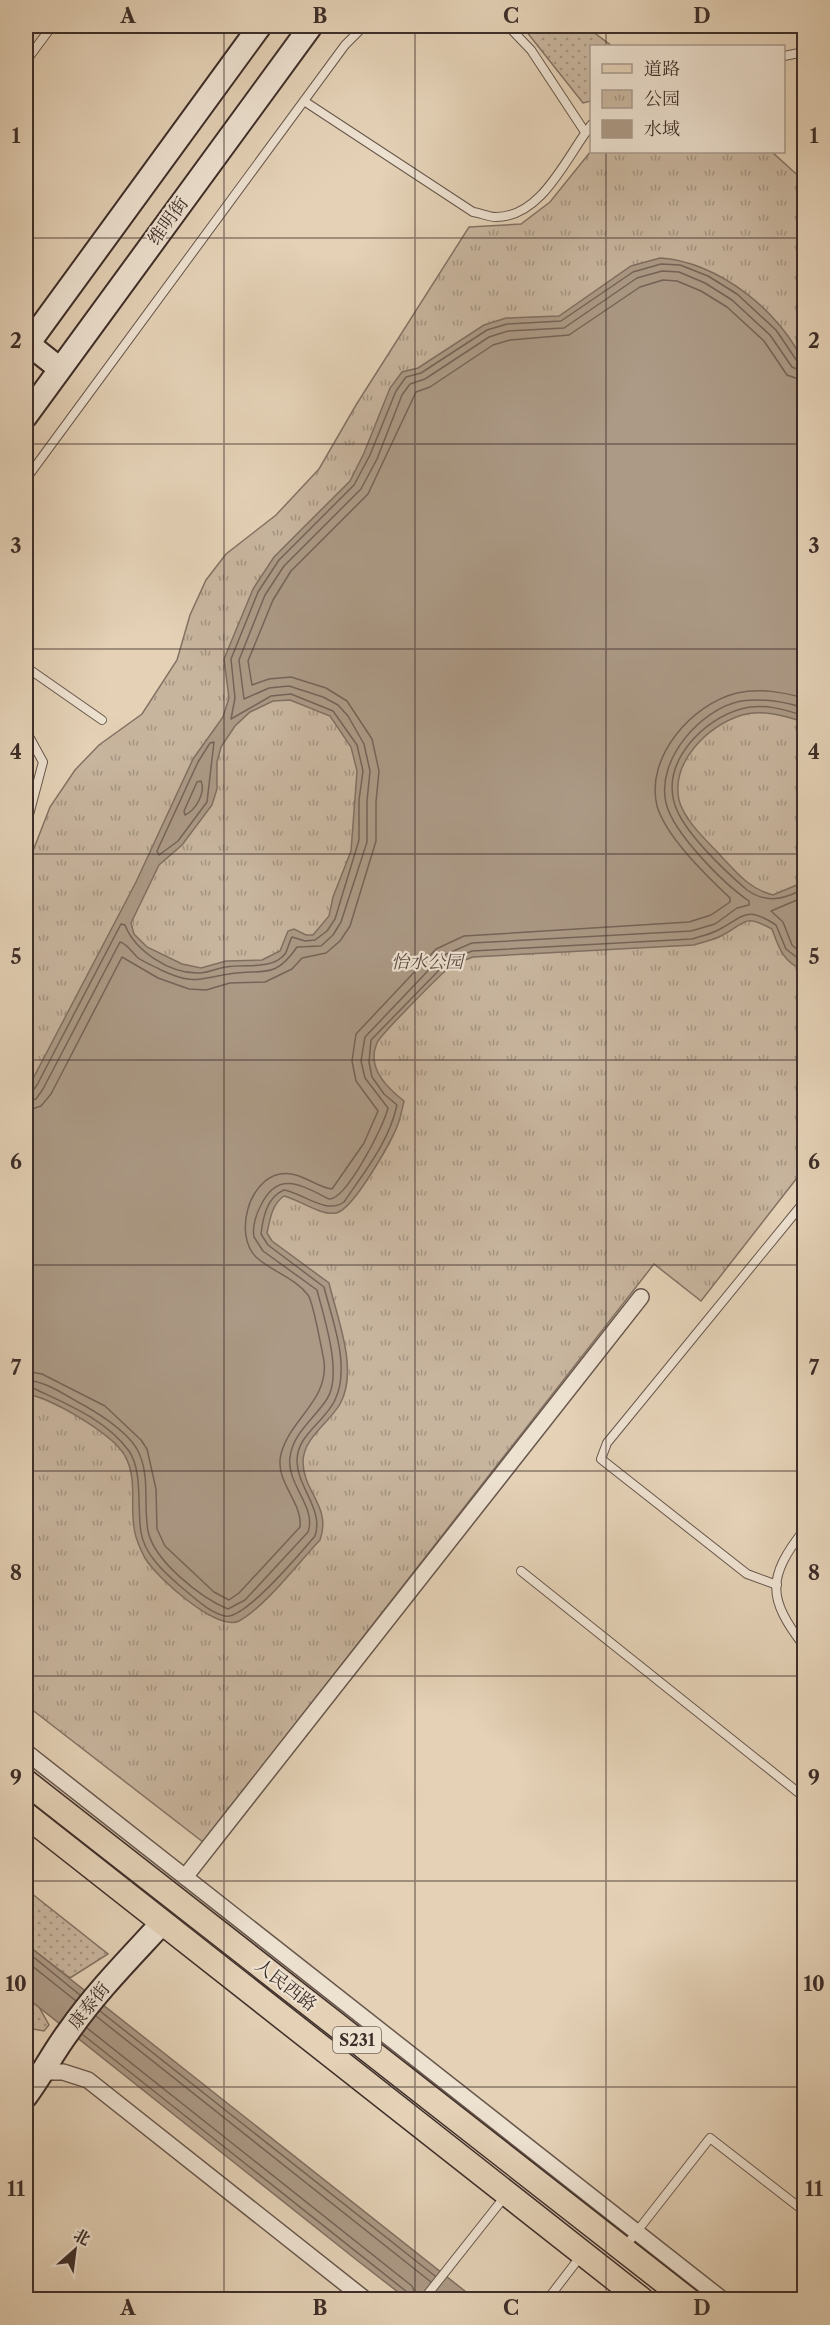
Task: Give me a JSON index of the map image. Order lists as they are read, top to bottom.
{
  "streets": {
    "main road": ["人民西路", "S231"],
    "street": ["维明街", "康泰街"]
  },
  "crossings": [
    ["人民西路", "康泰街"]
  ],
  "parks": ["怡水公园"],
  "legend": ["道路", "公园", "水域"],
  "north": "top right",
  "grid": {
    "columns": [
      "A",
      "B",
      "C",
      "D"
    ],
    "rows": [
      "1",
      "2",
      "3",
      "4",
      "5",
      "6",
      "7",
      "8",
      "9",
      "10",
      "11"
    ]
  }
}
